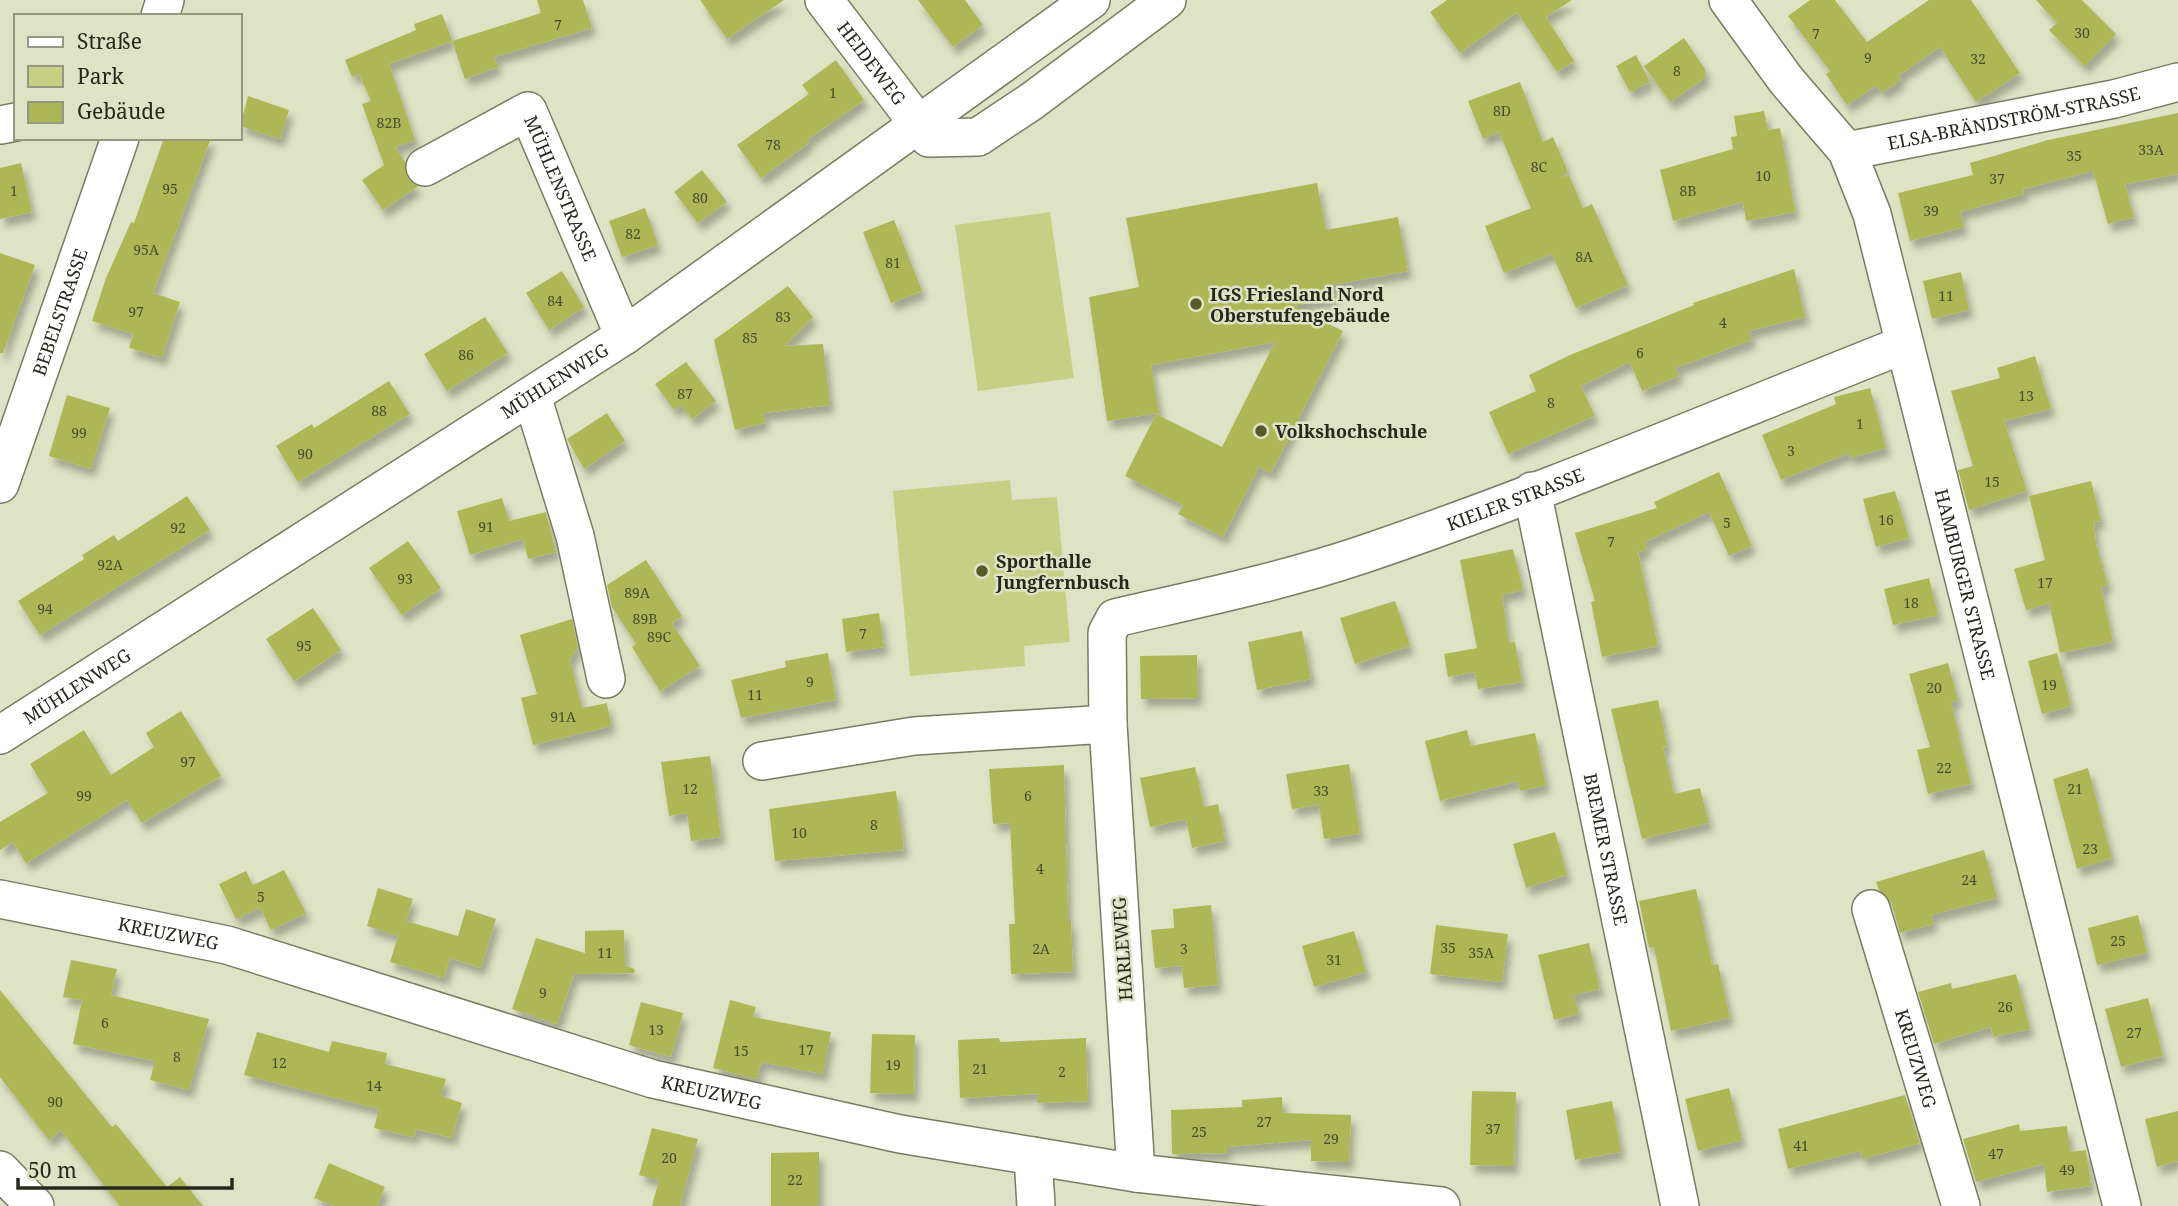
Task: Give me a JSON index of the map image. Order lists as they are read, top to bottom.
{
  "streets": {
    "street": [
      "HEIDEWEG",
      "ELSA-BRÄNDSTRÖM-STRASSE",
      "MÜHLENSTRASSE",
      "BEBELSTRASSE",
      "MÜHLENWEG",
      "KIELER STRASSE",
      "HAMBURGER STRASSE",
      "BREMER STRASSE",
      "KREUZWEG",
      "HARLEWEG"
    ]
  },
  "crossings": [
    ["HEIDEWEG", "MÜHLENWEG"],
    ["ELSA-BRÄNDSTRÖM-STRASSE", "HAMBURGER STRASSE"],
    ["MÜHLENSTRASSE", "MÜHLENWEG"],
    ["KIELER STRASSE", "HAMBURGER STRASSE"],
    ["KIELER STRASSE", "BREMER STRASSE"],
    ["KIELER STRASSE", "HARLEWEG"],
    ["KREUZWEG", "HARLEWEG"]
  ],
  "places": ["IGS Friesland Nord Oberstufengebäude", "Volkshochschule", "Sporthalle Jungfernbusch"],
  "house_numbers": [
    "7",
    "30",
    "7",
    "9",
    "32",
    "8",
    "1",
    "8D",
    "82B",
    "78",
    "33A",
    "35",
    "8C",
    "10",
    "37",
    "95",
    "1",
    "8B",
    "80",
    "39",
    "82",
    "95A",
    "8A",
    "81",
    "11",
    "84",
    "97",
    "83",
    "4",
    "85",
    "6",
    "86",
    "87",
    "13",
    "8",
    "88",
    "1",
    "99",
    "3",
    "90",
    "15",
    "16",
    "5",
    "91",
    "92",
    "7",
    "92A",
    "93",
    "17",
    "89A",
    "18",
    "94",
    "89B",
    "7",
    "89C",
    "95",
    "9",
    "19",
    "20",
    "11",
    "91A",
    "97",
    "22",
    "12",
    "21",
    "33",
    "99",
    "6",
    "8",
    "10",
    "23",
    "4",
    "24",
    "5",
    "25",
    "35",
    "2A",
    "3",
    "11",
    "35A",
    "31",
    "9",
    "26",
    "6",
    "13",
    "27",
    "17",
    "15",
    "8",
    "12",
    "19",
    "21",
    "2",
    "14",
    "90",
    "27",
    "37",
    "25",
    "29",
    "41",
    "47",
    "20",
    "49",
    "22"
  ],
  "legend": ["Straße", "Park", "Gebäude"],
  "scale_bar": "50 m"
}
